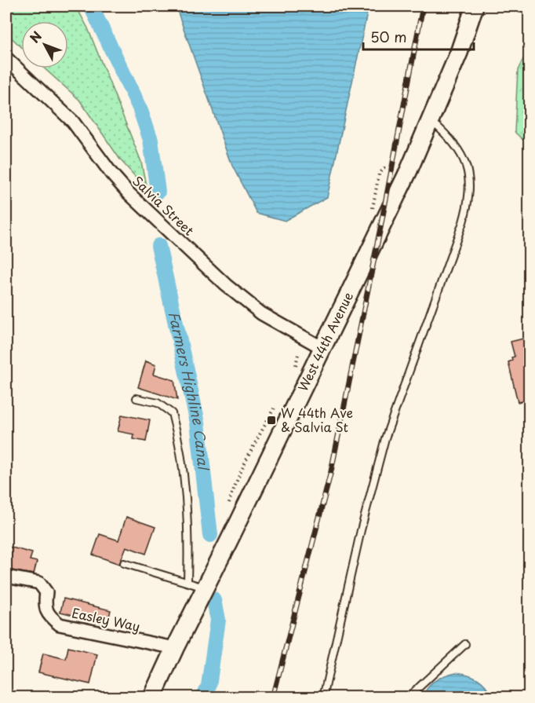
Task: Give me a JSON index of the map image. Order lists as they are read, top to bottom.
{
  "streets": {
    "street": ["Salvia Street", "West 44th Avenue", "Easley Way"]
  },
  "crossings": [
    ["Salvia Street", "West 44th Avenue"],
    ["West 44th Avenue", "Easley Way"]
  ],
  "water": ["Farmers Highline Canal"],
  "places": {
    "transit": ["W 44th Ave & Salvia St"]
  },
  "scale_bar": "50 m",
  "north": "top left"
}
